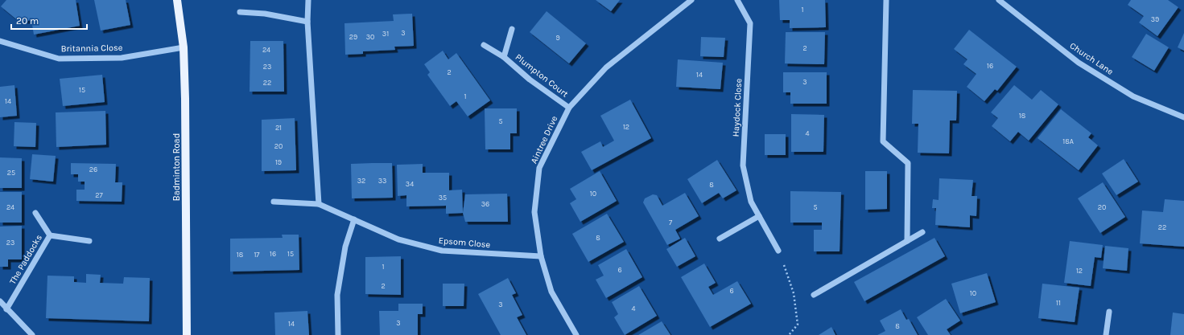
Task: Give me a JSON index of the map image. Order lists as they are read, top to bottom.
{
  "streets": {
    "main road": ["Badminton Road"],
    "street": [
      "Britannia Close",
      "Church Lane",
      "Plumpton Court",
      "Haydock Close",
      "Aintree Drive",
      "Epsom Close",
      "The Paddocks"
    ]
  },
  "crossings": [
    ["Britannia Close", "Badminton Road"],
    ["Plumpton Court", "Aintree Drive"],
    ["Aintree Drive", "Epsom Close"]
  ],
  "house_numbers": [
    "1",
    "39",
    "3",
    "31",
    "29",
    "30",
    "9",
    "2",
    "24",
    "16",
    "23",
    "2",
    "14",
    "3",
    "22",
    "15",
    "1",
    "14",
    "18",
    "5",
    "12",
    "21",
    "4",
    "18A",
    "20",
    "19",
    "26",
    "25",
    "32",
    "33",
    "34",
    "8",
    "10",
    "27",
    "35",
    "36",
    "24",
    "5",
    "20",
    "7",
    "22",
    "8",
    "23",
    "16",
    "15",
    "18",
    "17",
    "1",
    "6",
    "12",
    "2",
    "6",
    "10",
    "11",
    "3",
    "4",
    "3",
    "14",
    "8"
  ],
  "scale_bar": "20 m"
}
